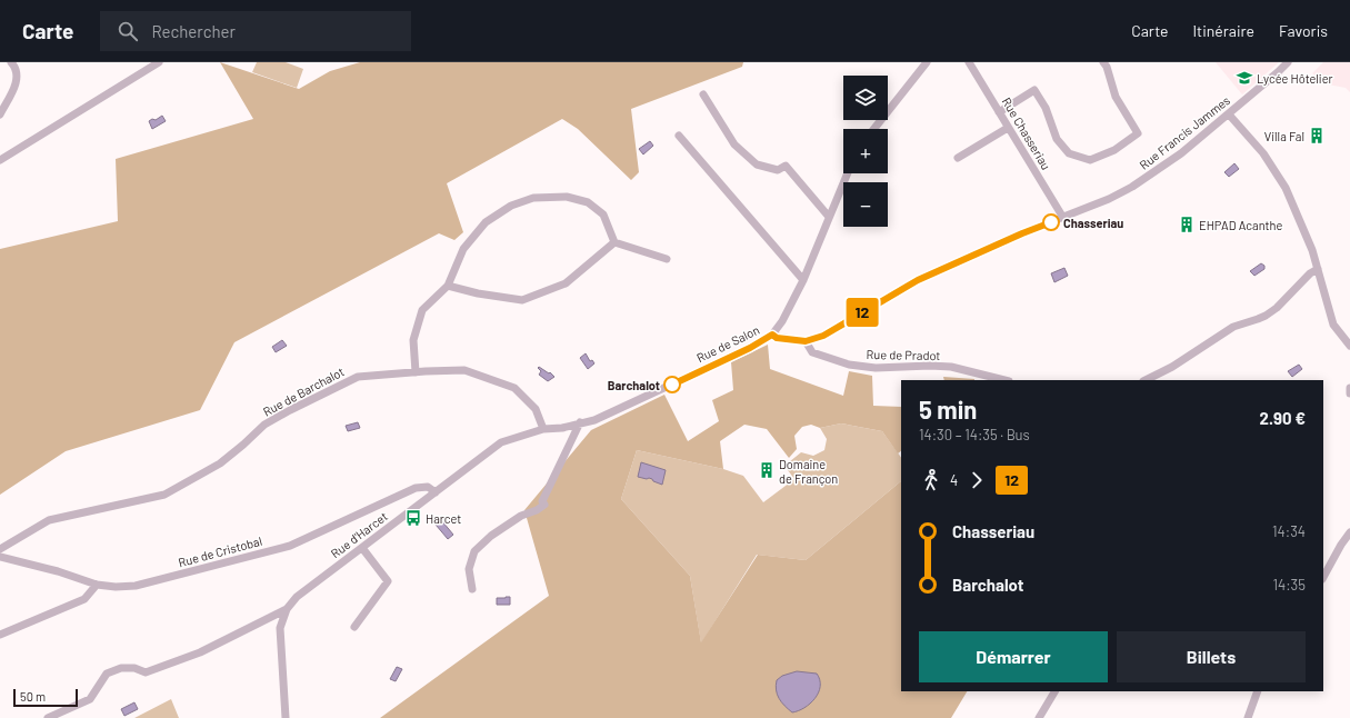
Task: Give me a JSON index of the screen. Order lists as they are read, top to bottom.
{
  "streets": {
    "street": [
      "Rue Francis Jammes",
      "Rue Chasseriau",
      "Rue de Salon",
      "Rue de Pradot",
      "Rue de Barchalot",
      "Rue d'Harcet",
      "Rue de Cristobal"
    ]
  },
  "crossings": [
    ["Rue Francis Jammes", "Rue Chasseriau"],
    ["Rue Francis Jammes", "Rue de Salon"],
    ["Rue Francis Jammes", "Rue de Pradot"],
    ["Rue de Salon", "Rue de Barchalot"],
    ["Rue de Salon", "Rue d'Harcet"],
    ["Rue de Barchalot", "Rue d'Harcet"],
    ["Rue d'Harcet", "Rue de Cristobal"]
  ],
  "places": {
    "school or university": ["Lycée Hôtelier"],
    "building": ["Villa Fal", "EHPAD Acanthe", "Domaine de Françon"],
    "other": ["Chasseriau", "Barchalot"],
    "bus stop": ["Harcet"]
  },
  "lines": ["bus line 12"],
  "scale_bar": "50 m",
  "page": {
    "header": "Carte",
    "search": "Rechercher",
    "nav": ["Carte", "Itinéraire", "Favoris"],
    "on_map": "12",
    "map_buttons": ["+", "−"],
    "heading": ["5 min", "14:30 – 14:35 · Bus", "2.90 €"],
    "legs": ["4", "12"],
    "list": [
      {
        "name": "Chasseriau",
        "value": "14:34"
      },
      {
        "name": "Barchalot",
        "value": "14:35"
      }
    ],
    "buttons": ["Démarrer", "Billets"],
    "scale": "50 m"
  }
}
